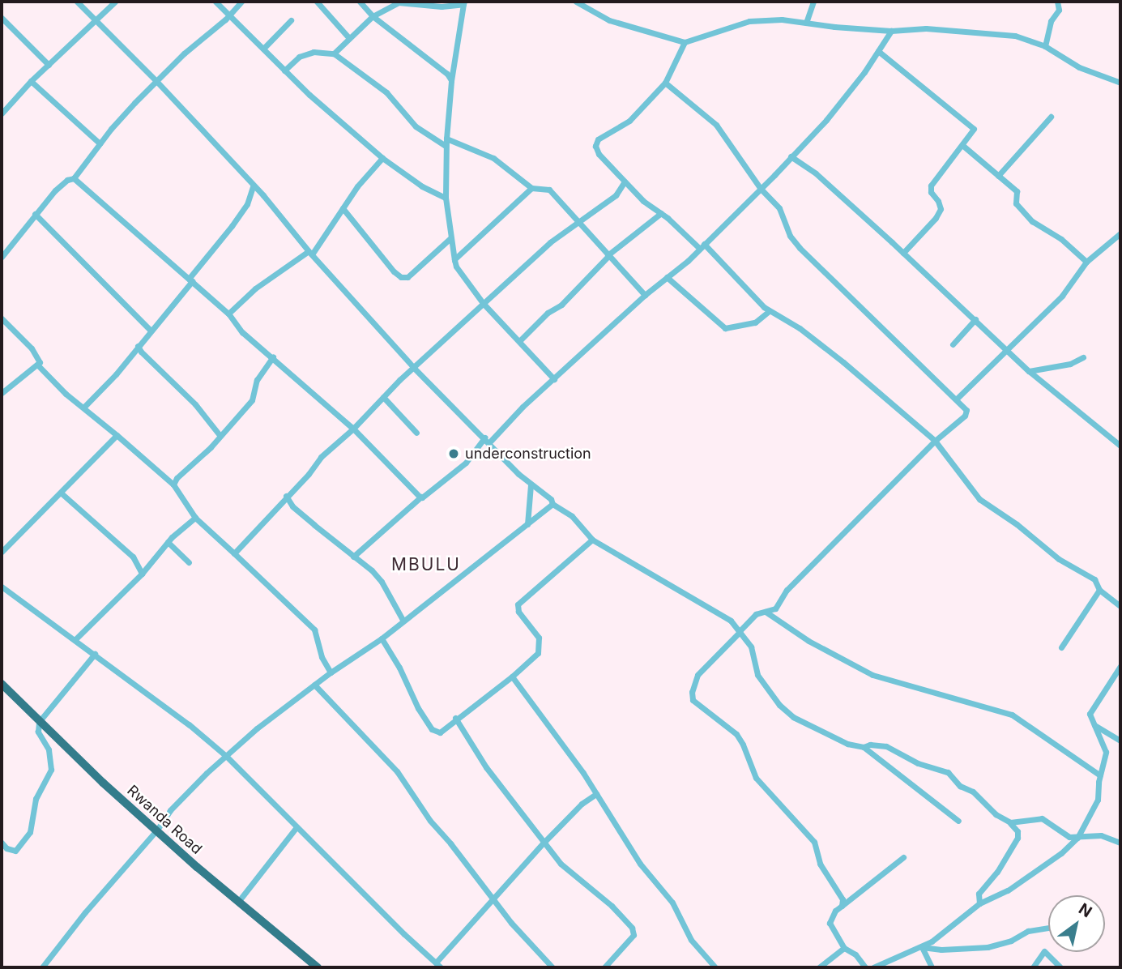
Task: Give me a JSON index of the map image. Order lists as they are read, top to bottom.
{
  "streets": {
    "highway": ["Rwanda Road"]
  },
  "districts": ["MBULU"],
  "places": ["underconstruction"],
  "north": "top right"
}
